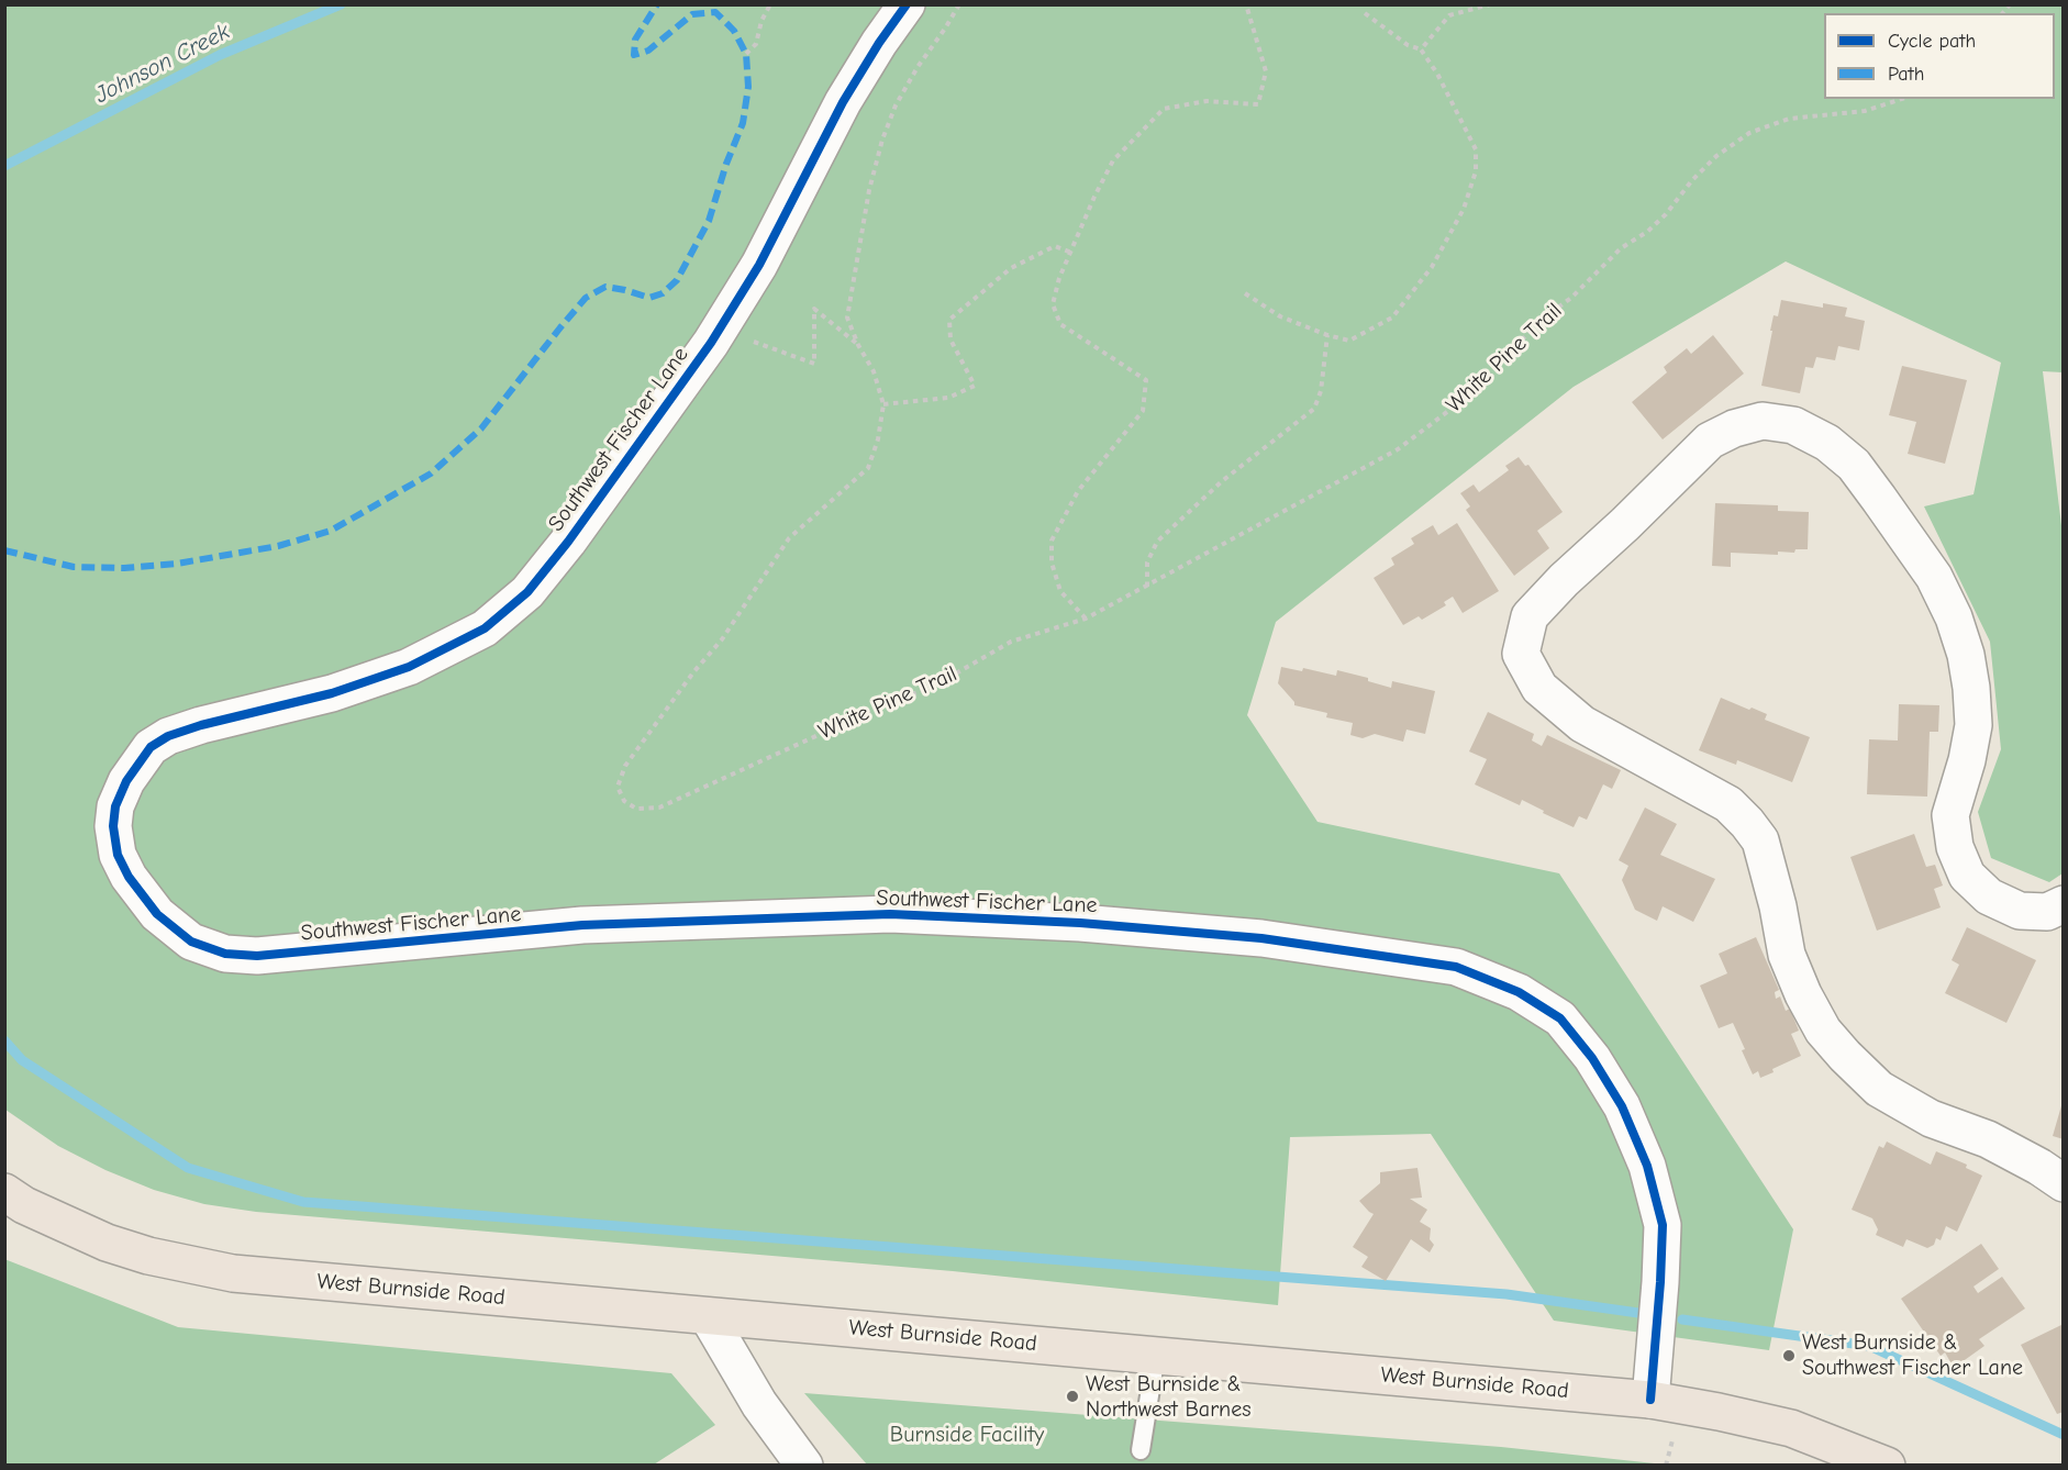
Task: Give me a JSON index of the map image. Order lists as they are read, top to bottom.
{
  "streets": {
    "main road": ["West Burnside Road"],
    "street": ["Southwest Fischer Lane"],
    "path": ["White Pine Trail"]
  },
  "crossings": [
    ["Southwest Fischer Lane", "West Burnside Road"]
  ],
  "water": ["Johnson Creek"],
  "parks": ["Burnside Facility"],
  "places": ["West Burnside & Southwest Fischer Lane", "West Burnside & Northwest Barnes"],
  "legend": ["Cycle path", "Path"]
}
